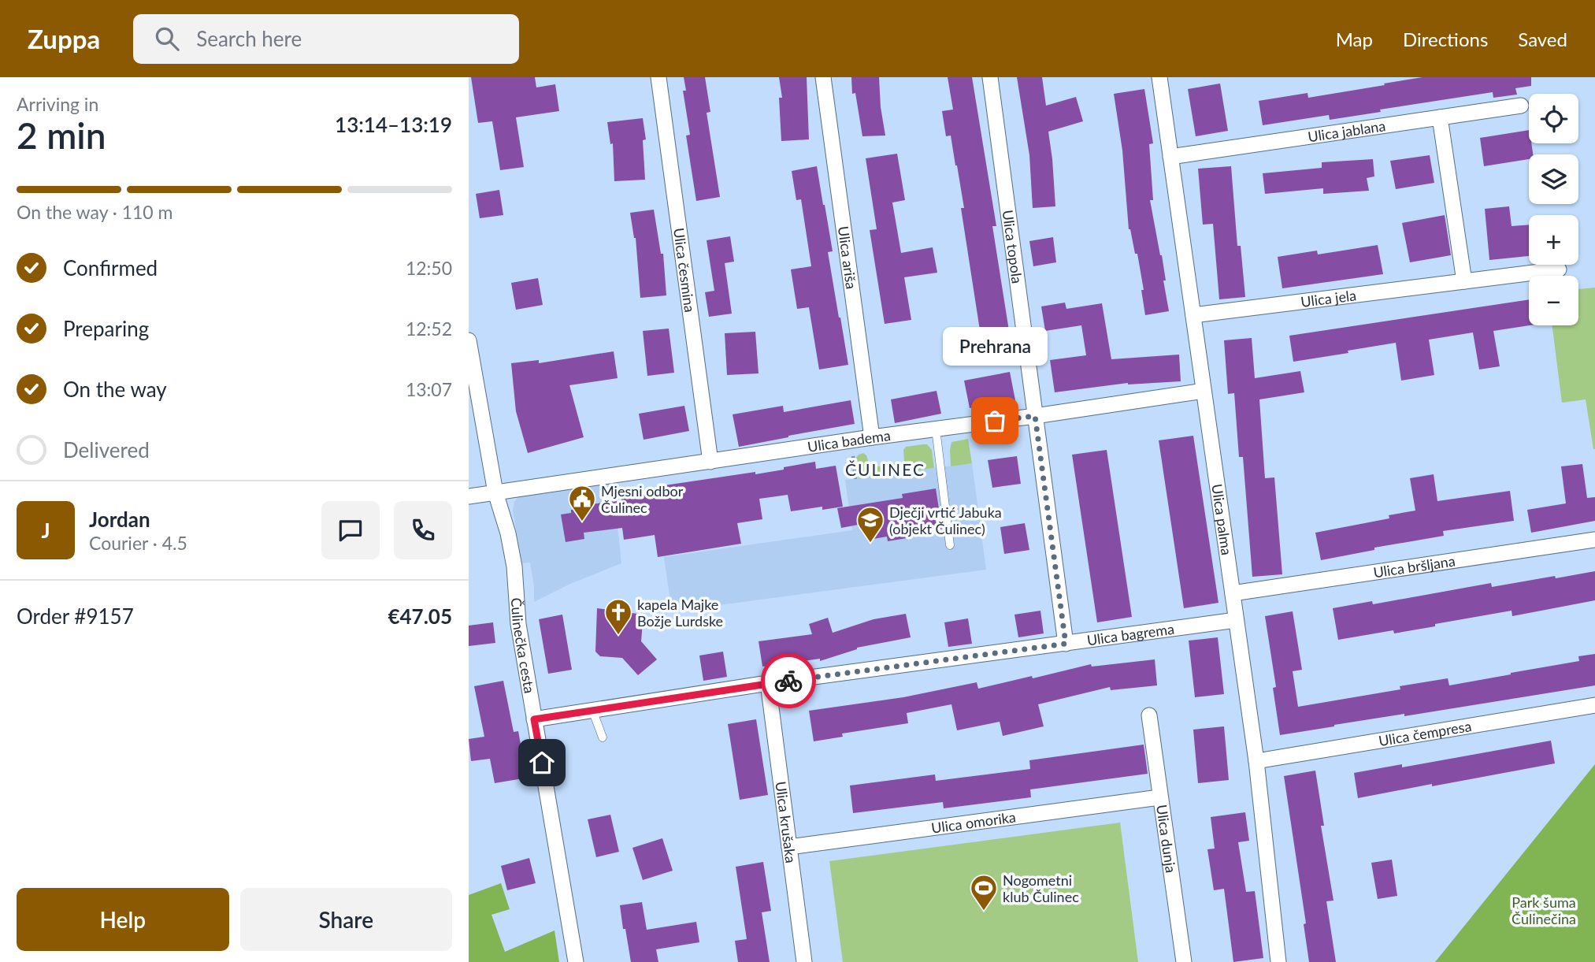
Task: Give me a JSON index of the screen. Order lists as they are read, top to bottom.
{
  "streets": {
    "street": [
      "Ulica jablana",
      "Ulica topola",
      "Ulica ariša",
      "Ulica česmina",
      "Ulica jela",
      "Ulica badema",
      "Ulica palma",
      "Ulica bršljana",
      "Ulica bagrema",
      "Čulinečka cesta",
      "Ulica čempresa",
      "Ulica omorika",
      "Ulica krušaka",
      "Ulica dunja"
    ]
  },
  "crossings": [
    ["Ulica jablana", "Ulica palma"],
    ["Ulica topola", "Ulica badema"],
    ["Ulica topola", "Ulica bagrema"],
    ["Ulica ariša", "Ulica badema"],
    ["Ulica česmina", "Ulica badema"],
    ["Ulica jela", "Ulica palma"],
    ["Ulica badema", "Ulica palma"],
    ["Ulica badema", "Čulinečka cesta"],
    ["Ulica palma", "Ulica bršljana"],
    ["Ulica palma", "Ulica bagrema"],
    ["Ulica palma", "Ulica čempresa"],
    ["Ulica bagrema", "Čulinečka cesta"],
    ["Ulica bagrema", "Ulica krušaka"],
    ["Ulica omorika", "Ulica krušaka"],
    ["Ulica omorika", "Ulica dunja"]
  ],
  "districts": ["ČULINEC"],
  "parks": ["Park šuma Čulinečina"],
  "places": {
    "other": ["Prehrana"],
    "public building": ["Mjesni odbor Čulinec"],
    "school or university": ["Dječji vrtić Jabuka (objekt Čulinec)"],
    "church": ["kapela Majke Božje Lurdske"],
    "sports": ["Nogometni klub Čulinec"]
  },
  "page": {
    "header": "Zuppa",
    "search": "Search here",
    "nav": ["Map", "Directions", "Saved"],
    "heading": ["2 min", "Arriving in", "13:14–13:19"],
    "panel": [
      "Jordan",
      "Courier · 4.5",
      "Order #9157",
      "€47.05"
    ],
    "map_buttons": ["+", "−"],
    "bar": "On the way · 110 m",
    "list": [
      ["Confirmed", "12:50"],
      ["Preparing", "12:52"],
      ["On the way", "13:07"],
      "Delivered"
    ],
    "bubble": "Prehrana",
    "round": "J",
    "buttons": ["Help", "Share"]
  }
}
